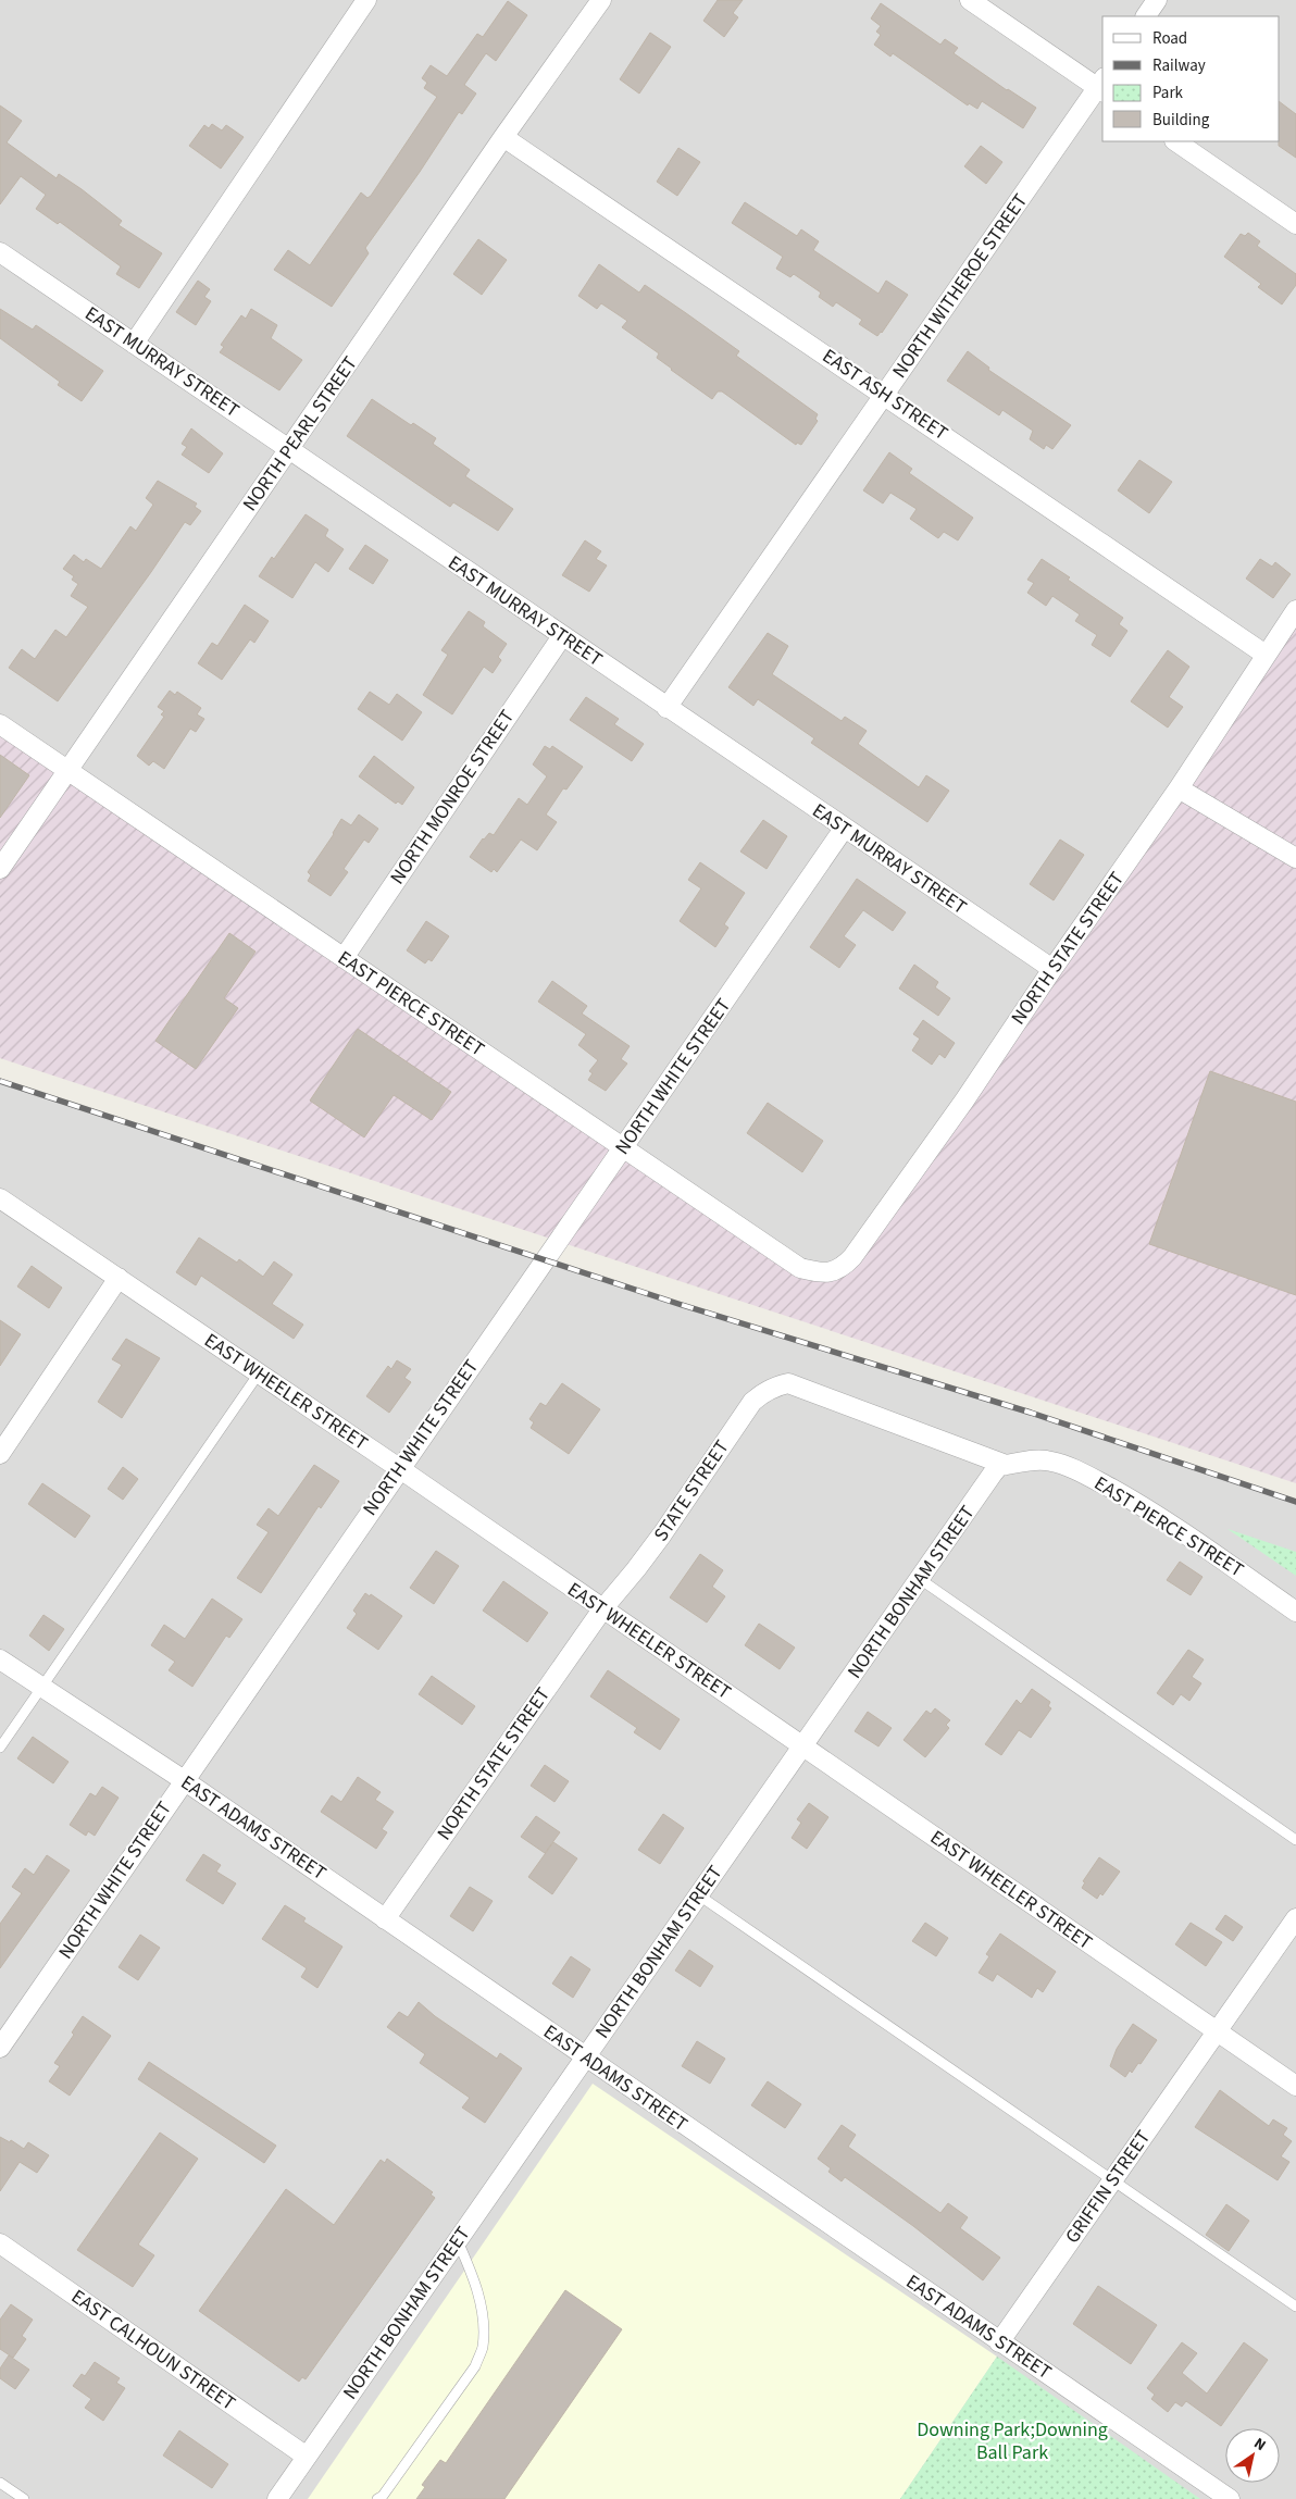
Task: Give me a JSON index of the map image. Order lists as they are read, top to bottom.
{
  "streets": {
    "street": [
      "NORTH WITHEROE STREET",
      "EAST MURRAY STREET",
      "EAST ASH STREET",
      "NORTH PEARL STREET",
      "NORTH MONROE STREET",
      "NORTH STATE STREET",
      "EAST PIERCE STREET",
      "NORTH WHITE STREET",
      "EAST WHEELER STREET",
      "STATE STREET",
      "NORTH BONHAM STREET",
      "EAST ADAMS STREET",
      "GRIFFIN STREET",
      "EAST CALHOUN STREET"
    ]
  },
  "crossings": [
    ["NORTH WITHEROE STREET", "EAST MURRAY STREET"],
    ["NORTH WITHEROE STREET", "EAST ASH STREET"],
    ["EAST MURRAY STREET", "NORTH PEARL STREET"],
    ["EAST MURRAY STREET", "NORTH MONROE STREET"],
    ["EAST MURRAY STREET", "NORTH STATE STREET"],
    ["EAST MURRAY STREET", "NORTH WHITE STREET"],
    ["EAST ASH STREET", "NORTH PEARL STREET"],
    ["EAST ASH STREET", "NORTH STATE STREET"],
    ["NORTH PEARL STREET", "EAST PIERCE STREET"],
    ["NORTH MONROE STREET", "EAST PIERCE STREET"],
    ["NORTH STATE STREET", "EAST PIERCE STREET"],
    ["NORTH STATE STREET", "EAST WHEELER STREET"],
    ["NORTH STATE STREET", "STATE STREET"],
    ["NORTH STATE STREET", "EAST ADAMS STREET"],
    ["EAST PIERCE STREET", "NORTH WHITE STREET"],
    ["EAST PIERCE STREET", "STATE STREET"],
    ["EAST PIERCE STREET", "NORTH BONHAM STREET"],
    ["NORTH WHITE STREET", "EAST WHEELER STREET"],
    ["NORTH WHITE STREET", "EAST ADAMS STREET"],
    ["EAST WHEELER STREET", "STATE STREET"],
    ["EAST WHEELER STREET", "NORTH BONHAM STREET"],
    ["EAST WHEELER STREET", "GRIFFIN STREET"],
    ["NORTH BONHAM STREET", "EAST ADAMS STREET"],
    ["NORTH BONHAM STREET", "EAST CALHOUN STREET"],
    ["EAST ADAMS STREET", "GRIFFIN STREET"]
  ],
  "parks": ["Downing Park;Downing Ball Park"],
  "legend": [
    "Road",
    "Railway",
    "Park",
    "Building"
  ],
  "north": "top right"
}
